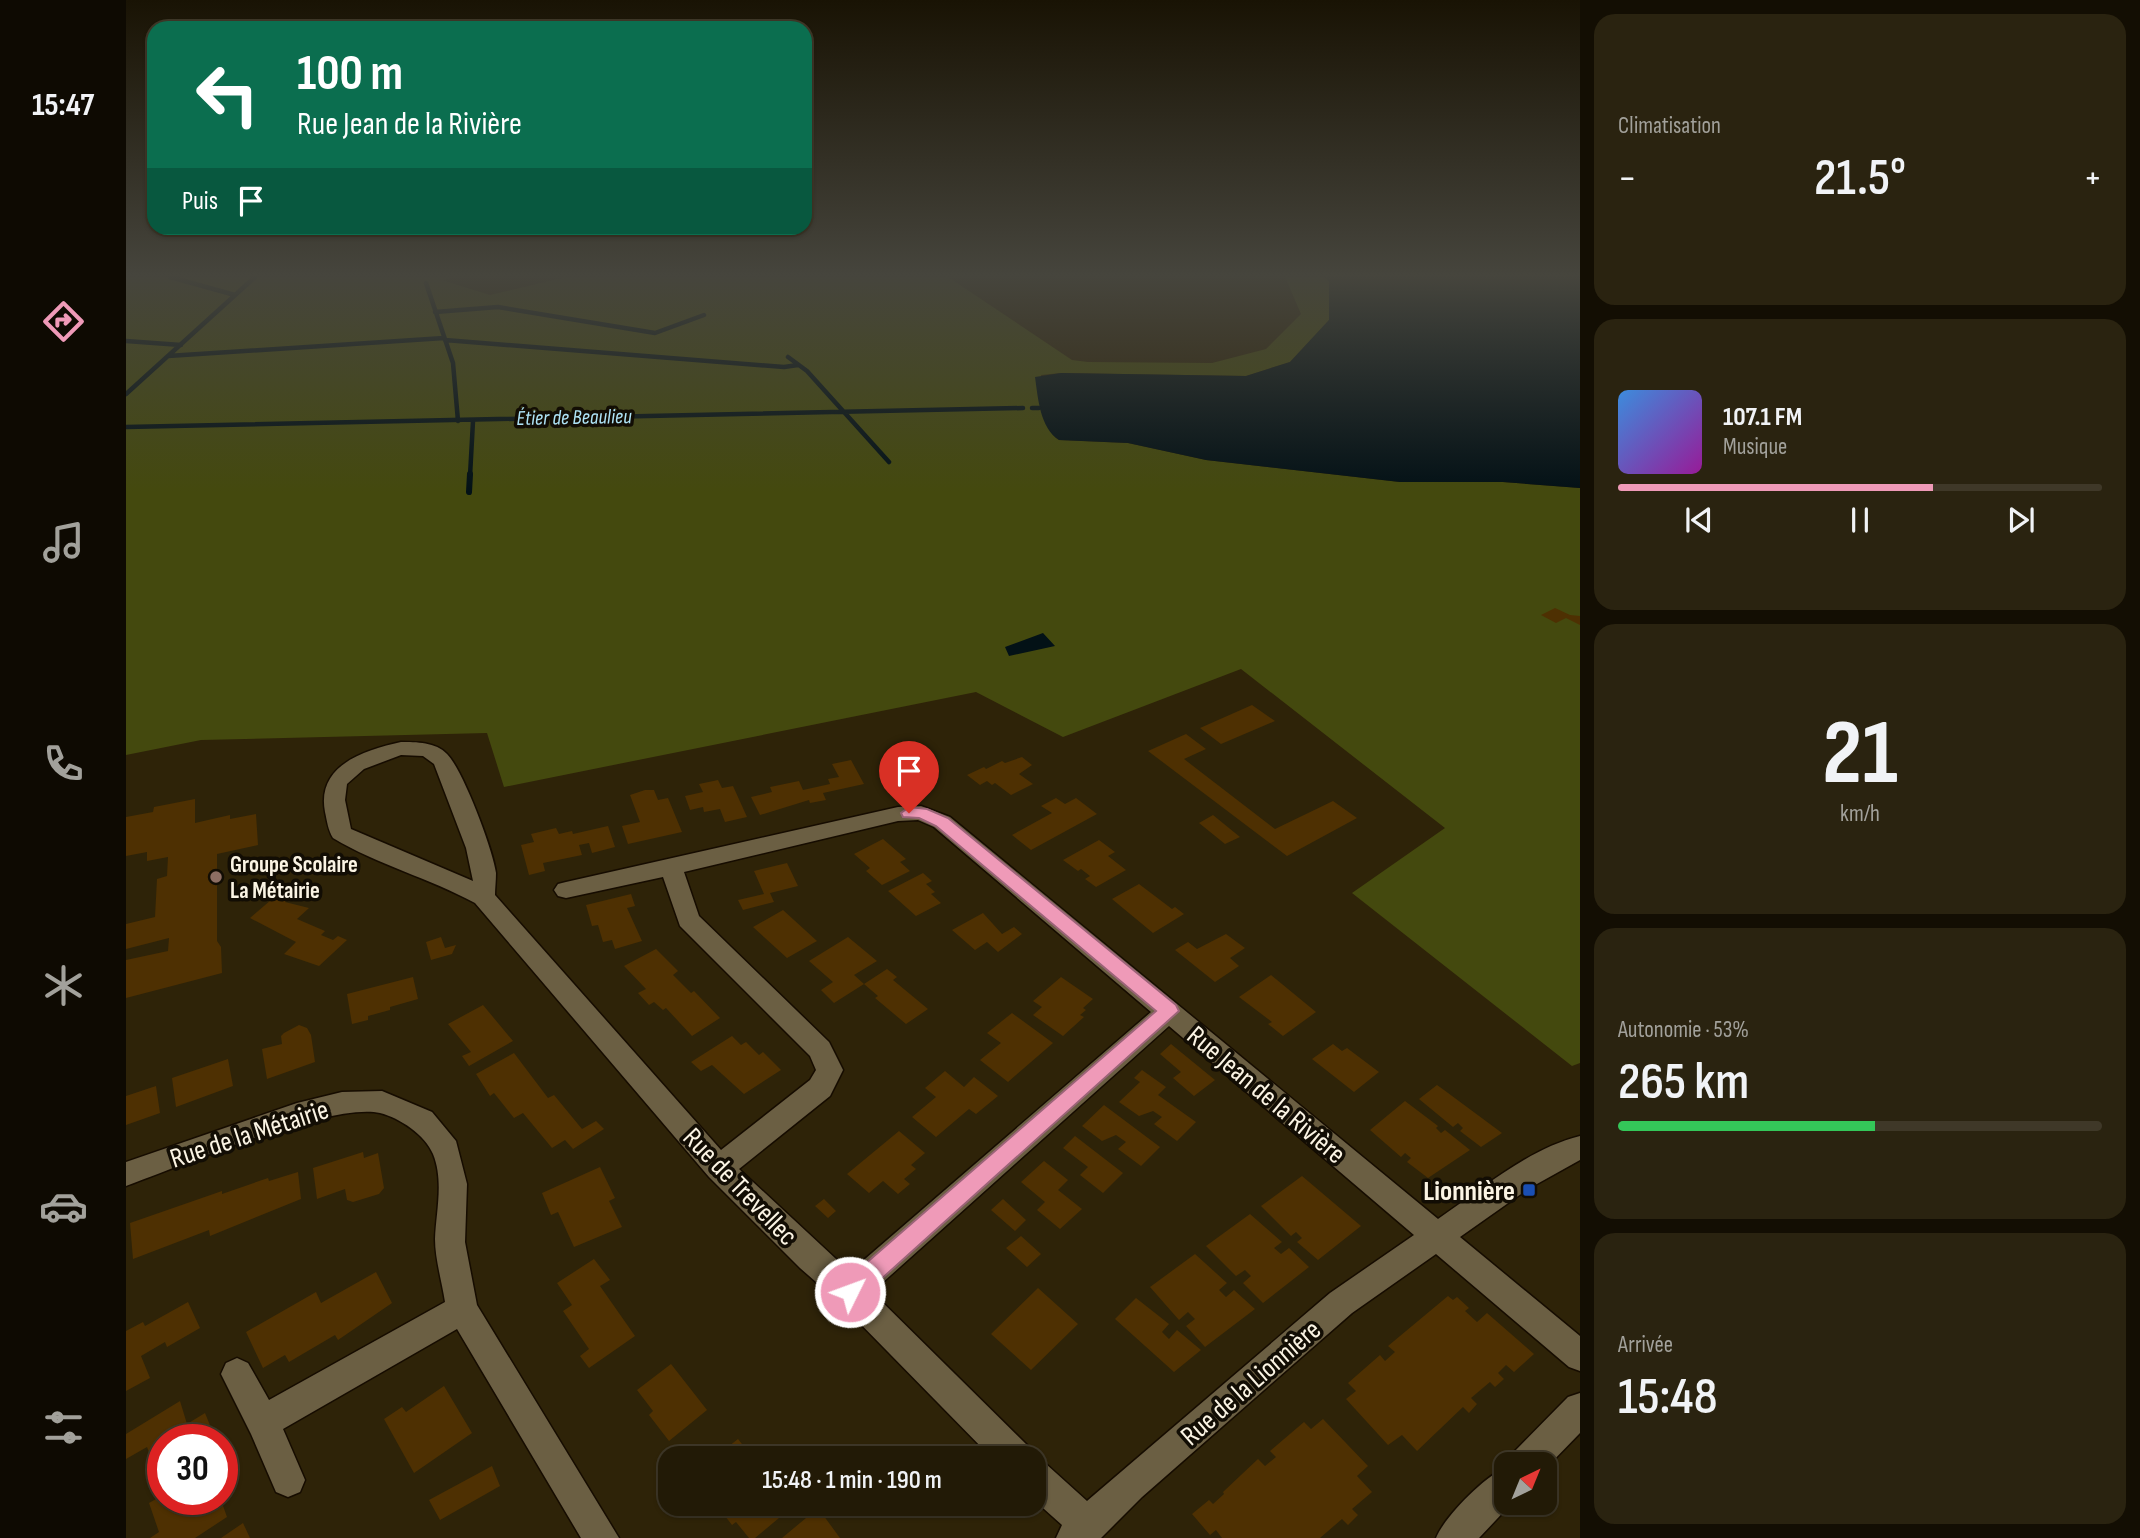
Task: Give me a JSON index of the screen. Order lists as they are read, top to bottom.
{
  "streets": {
    "street": [
      "Rue Jean de la Rivière",
      "Rue de la Métairie",
      "Rue de Trevellec",
      "Rue de la Lionnière"
    ]
  },
  "crossings": [
    ["Rue Jean de la Rivière", "Rue de la Lionnière"]
  ],
  "water": ["Étier de Beaulieu"],
  "places": {
    "other": ["Groupe Scolaire La Métairie"],
    "transit": ["Lionnière"]
  },
  "north": "top right",
  "page": {
    "tabs": "15:47",
    "tile": [
      "Climatisation",
      ["21", "km/h"],
      ["Autonomie · 53%", "265 km"],
      ["Arrivée", "15:48"]
    ],
    "turn": ["100 m", "Rue Jean de la Rivière"],
    "heat": ["−", "21.5°", "+"],
    "then": "Puis",
    "song": ["107.1 FM", "Musique"],
    "limit": "30",
    "trip": "15:48 · 1 min · 190 m"
  }
}
